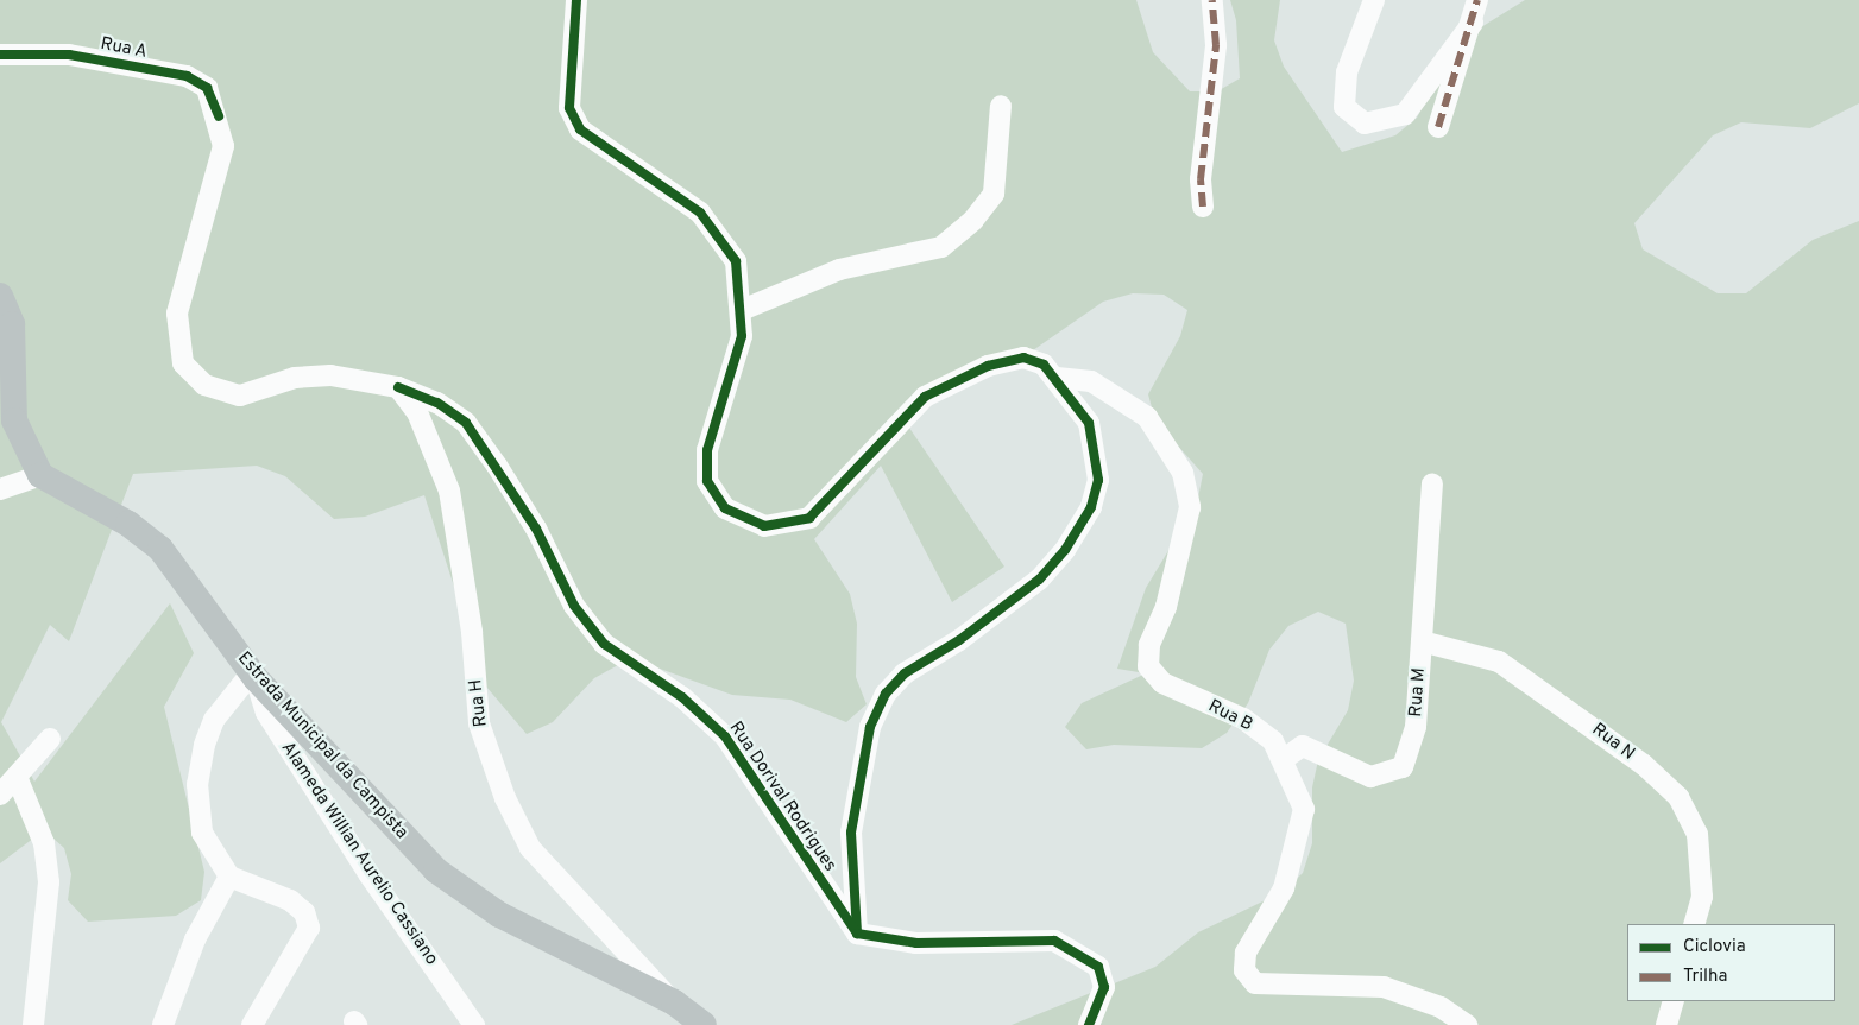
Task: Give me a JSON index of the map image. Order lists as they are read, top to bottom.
{
  "streets": {
    "main road": ["Estrada Municipal da Campista"],
    "street": [
      "Rua A",
      "Rua M",
      "Rua H",
      "Rua B",
      "Rua N",
      "Rua Dorival Rodrigues",
      "Alameda Willian Aurelio Cassiano"
    ]
  },
  "crossings": [
    ["Rua A", "Rua H"],
    ["Rua A", "Rua Dorival Rodrigues"],
    ["Rua M", "Rua B"],
    ["Rua M", "Rua N"],
    ["Rua H", "Estrada Municipal da Campista"],
    ["Rua H", "Rua Dorival Rodrigues"],
    ["Estrada Municipal da Campista", "Alameda Willian Aurelio Cassiano"]
  ],
  "legend": ["Ciclovia", "Trilha"]
}
